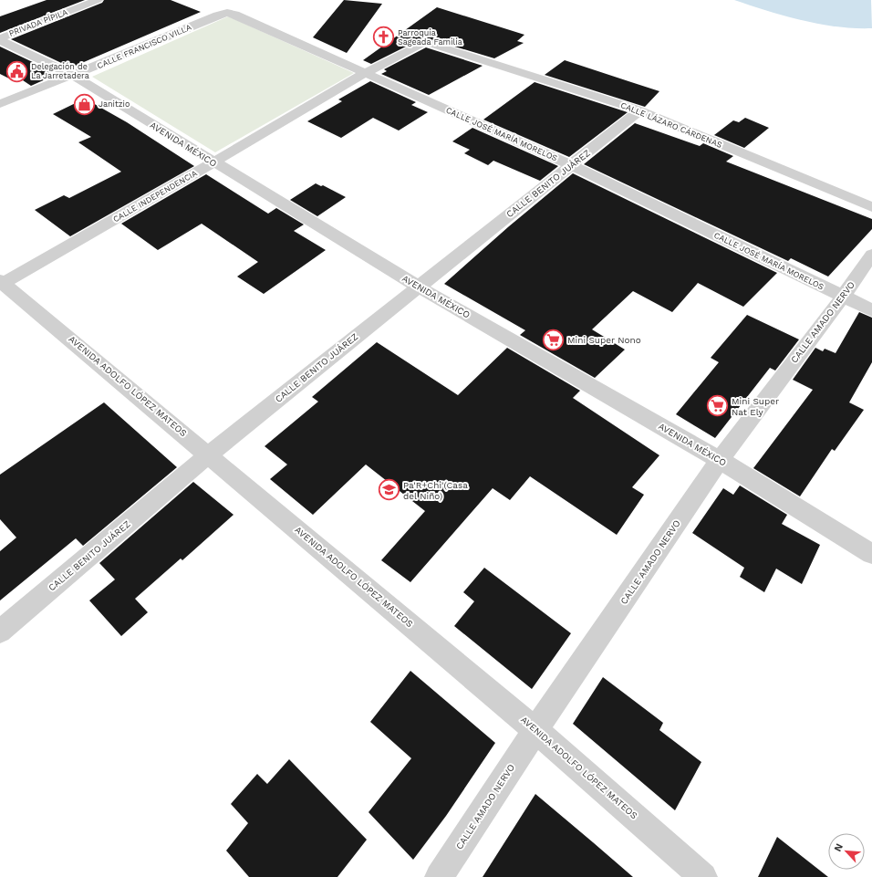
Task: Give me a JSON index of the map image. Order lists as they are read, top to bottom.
{
  "streets": {
    "street": [
      "PRIVADA PÍPILA",
      "CALLE FRANCISCO VILLA",
      "CALLE LÁZARO CÁRDENAS",
      "CALLE JOSÉ MARÍA MORELOS",
      "AVENIDA MÉXICO",
      "CALLE BENITO JUÁREZ",
      "CALLE INDEPENDENCIA",
      "CALLE AMADO NERVO",
      "AVENIDA ADOLFO LÓPEZ MATEOS"
    ]
  },
  "crossings": [
    ["PRIVADA PÍPILA", "AVENIDA MÉXICO"],
    ["CALLE FRANCISCO VILLA", "CALLE JOSÉ MARÍA MORELOS"],
    ["CALLE FRANCISCO VILLA", "AVENIDA MÉXICO"],
    ["CALLE LÁZARO CÁRDENAS", "CALLE BENITO JUÁREZ"],
    ["CALLE LÁZARO CÁRDENAS", "CALLE INDEPENDENCIA"],
    ["CALLE JOSÉ MARÍA MORELOS", "CALLE BENITO JUÁREZ"],
    ["CALLE JOSÉ MARÍA MORELOS", "CALLE INDEPENDENCIA"],
    ["CALLE JOSÉ MARÍA MORELOS", "CALLE AMADO NERVO"],
    ["AVENIDA MÉXICO", "CALLE BENITO JUÁREZ"],
    ["AVENIDA MÉXICO", "CALLE INDEPENDENCIA"],
    ["AVENIDA MÉXICO", "CALLE AMADO NERVO"],
    ["CALLE BENITO JUÁREZ", "AVENIDA ADOLFO LÓPEZ MATEOS"],
    ["CALLE INDEPENDENCIA", "AVENIDA ADOLFO LÓPEZ MATEOS"],
    ["CALLE AMADO NERVO", "AVENIDA ADOLFO LÓPEZ MATEOS"]
  ],
  "places": {
    "church": ["Parroquia Sageada Familia"],
    "public building": ["Delegación de La Jarretadera"],
    "shop": ["Janitzio"],
    "supermarket": ["Mini Super Nono", "Mini Super Nat Ely"],
    "school or university": ["Pa'R+Chi'(Casa del Niño)"]
  },
  "north": "top left"
}
